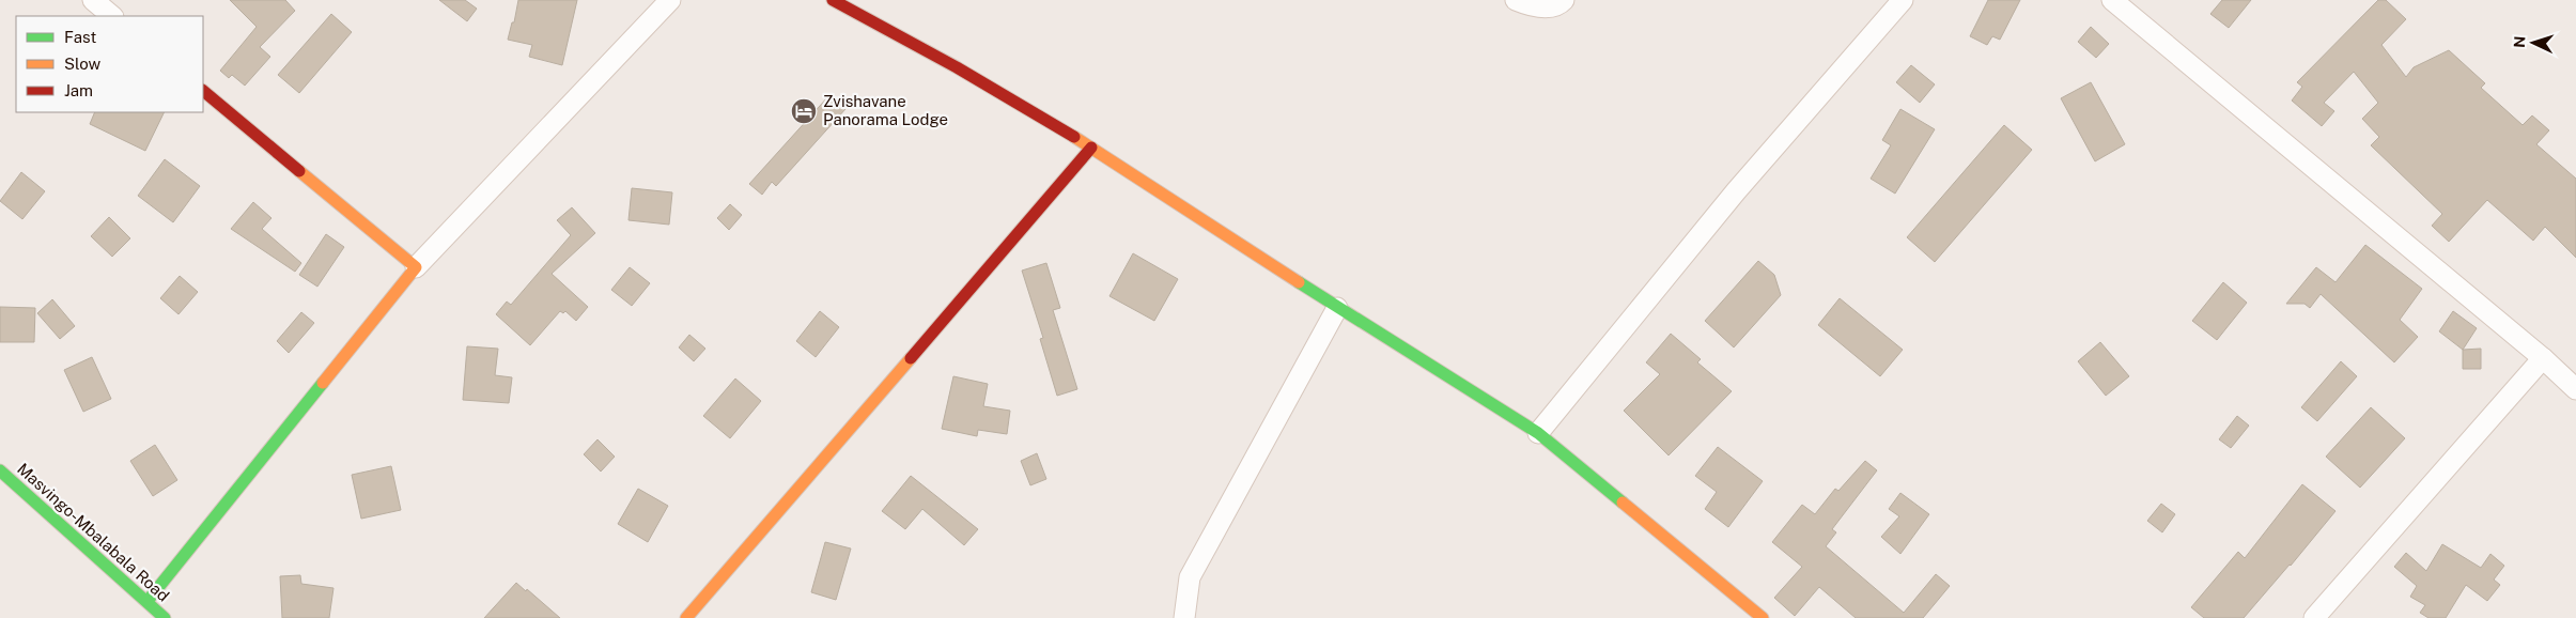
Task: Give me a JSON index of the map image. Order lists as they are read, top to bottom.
{
  "streets": {
    "main road": ["Masvingo-Mbalabala Road"]
  },
  "places": {
    "hotel": ["Zvishavane Panorama Lodge"]
  },
  "legend": ["Fast", "Slow", "Jam"],
  "north": "left"
}
